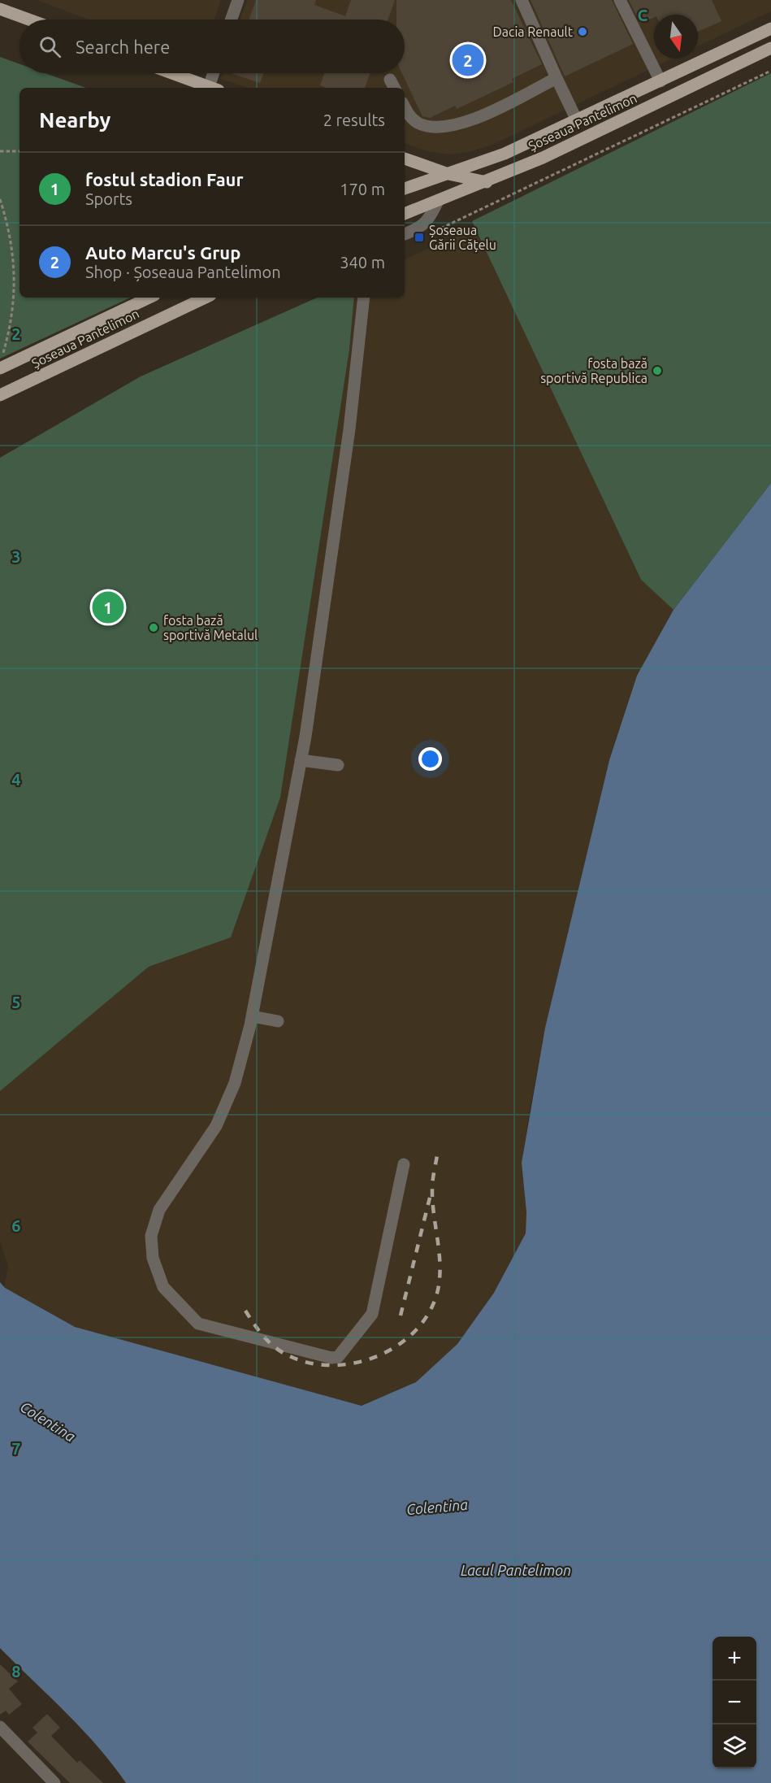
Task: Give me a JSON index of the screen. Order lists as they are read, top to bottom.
{
  "streets": {
    "main road": ["Șoseaua Pantelimon"]
  },
  "water": ["Colentina", "Lacul Pantelimon"],
  "places": {
    "other": ["Dacia Renault", "fosta bază sportivă Republica", "fosta bază sportivă Metalul"],
    "transit": ["Șoseaua Gării Cățelu"]
  },
  "north": "bottom",
  "page": {
    "search": "Search here",
    "pins": ["2", "1"],
    "heading": ["Nearby", "2 results"],
    "list": [
      {
        "mark": "1",
        "name": "fostul stadion Faur",
        "note": "Sports",
        "value": "170 m"
      },
      {
        "mark": "2",
        "name": "Auto Marcu's Grup",
        "note": "Shop · Șoseaua Pantelimon",
        "value": "340 m"
      }
    ],
    "map_buttons": ["+", "−"]
  },
  "grid": {
    "columns": ["C"],
    "rows": [
      "2",
      "3",
      "4",
      "5",
      "6",
      "7",
      "8"
    ]
  }
}
